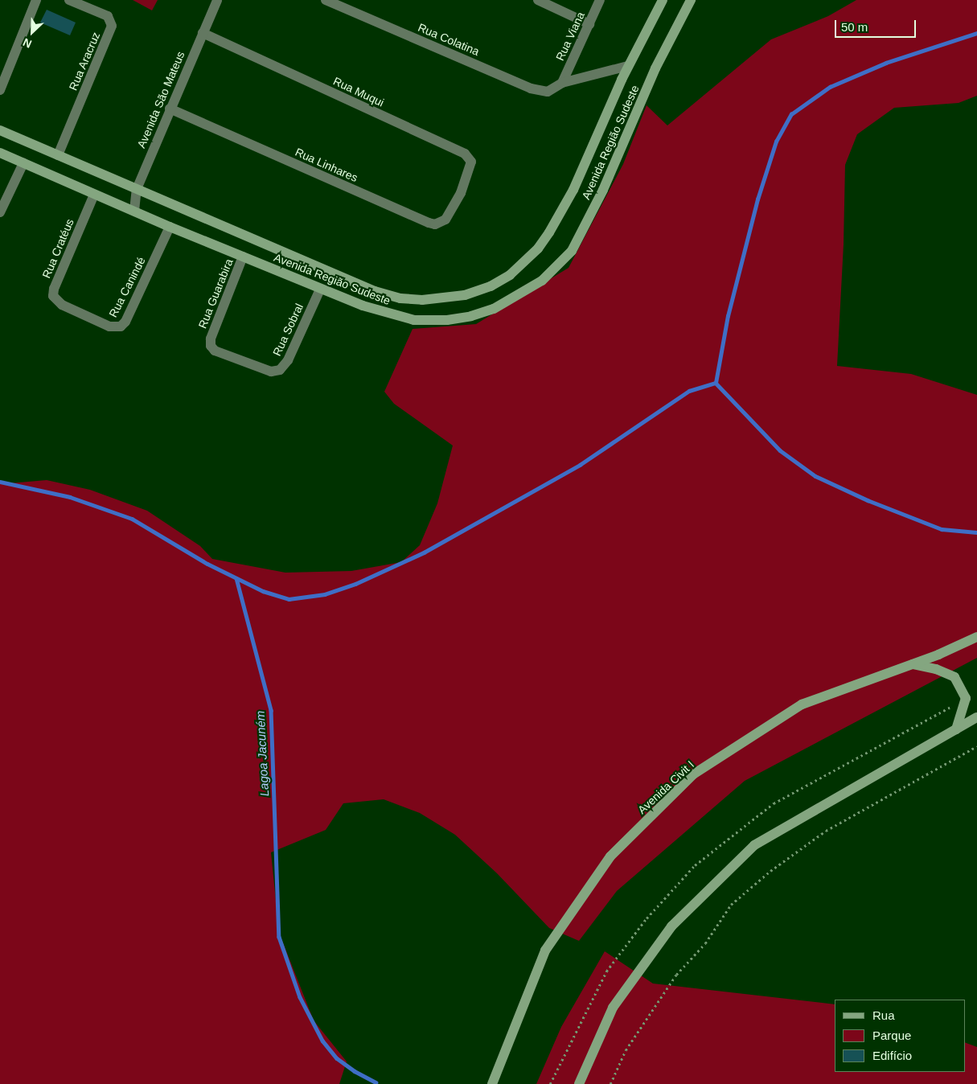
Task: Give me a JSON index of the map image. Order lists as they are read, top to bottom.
{
  "streets": {
    "street": [
      "Rua Viana",
      "Rua Colatina",
      "Rua Aracruz",
      "Rua Muqui",
      "Avenida São Mateus",
      "Avenida Região Sudeste",
      "Rua Linhares",
      "Rua Cratéus",
      "Rua Canindé",
      "Rua Guarabira",
      "Rua Sobral",
      "Avenida Civit I"
    ]
  },
  "crossings": [
    ["Rua Viana", "Rua Colatina"],
    ["Rua Colatina", "Avenida Região Sudeste"],
    ["Rua Aracruz", "Avenida Região Sudeste"],
    ["Rua Muqui", "Avenida São Mateus"],
    ["Rua Muqui", "Rua Linhares"],
    ["Avenida São Mateus", "Avenida Região Sudeste"],
    ["Avenida São Mateus", "Rua Linhares"],
    ["Avenida Região Sudeste", "Rua Cratéus"],
    ["Avenida Região Sudeste", "Rua Canindé"],
    ["Avenida Região Sudeste", "Rua Guarabira"],
    ["Avenida Região Sudeste", "Rua Sobral"],
    ["Rua Cratéus", "Rua Canindé"],
    ["Rua Guarabira", "Rua Sobral"]
  ],
  "water": ["Lagoa Jacuném"],
  "legend": ["Rua", "Parque", "Edifício"],
  "scale_bar": "50 m",
  "north": "bottom left"
}
